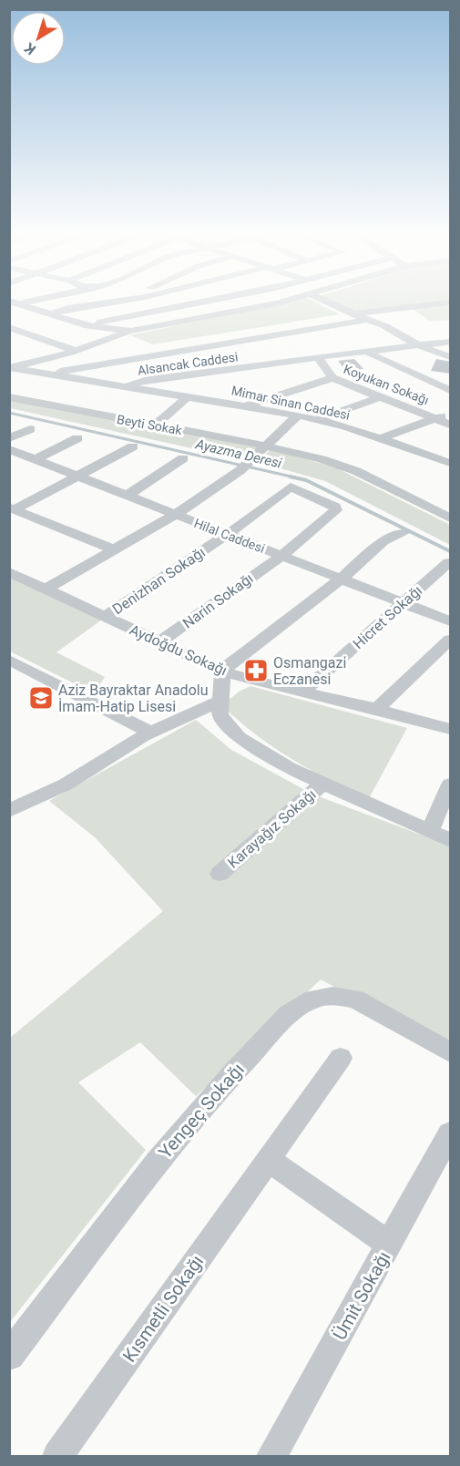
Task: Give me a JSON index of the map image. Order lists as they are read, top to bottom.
{
  "streets": {
    "street": [
      "Alsancak Caddesi",
      "Koyukan Sokağı",
      "Mimar Sinan Caddesi",
      "Beyti Sokak",
      "Hilal Caddesi",
      "Denizhan Sokağı",
      "Narin Sokağı",
      "Hicret Sokağı",
      "Aydoğdu Sokağı",
      "Karayağız Sokağı",
      "Yengeç Sokağı",
      "Ümit Sokağı",
      "Kısmetli Sokağı"
    ]
  },
  "crossings": [
    ["Alsancak Caddesi", "Koyukan Sokağı"],
    ["Alsancak Caddesi", "Mimar Sinan Caddesi"],
    ["Hilal Caddesi", "Denizhan Sokağı"],
    ["Hilal Caddesi", "Narin Sokağı"],
    ["Hilal Caddesi", "Hicret Sokağı"],
    ["Denizhan Sokağı", "Narin Sokağı"],
    ["Denizhan Sokağı", "Aydoğdu Sokağı"],
    ["Narin Sokağı", "Aydoğdu Sokağı"],
    ["Hicret Sokağı", "Aydoğdu Sokağı"]
  ],
  "water": ["Ayazma Deresi"],
  "places": {
    "pharmacy": ["Osmangazi Eczanesi"],
    "school or university": ["Aziz Bayraktar Anadolu İmam-Hatip Lisesi"]
  },
  "north": "bottom left"
}
